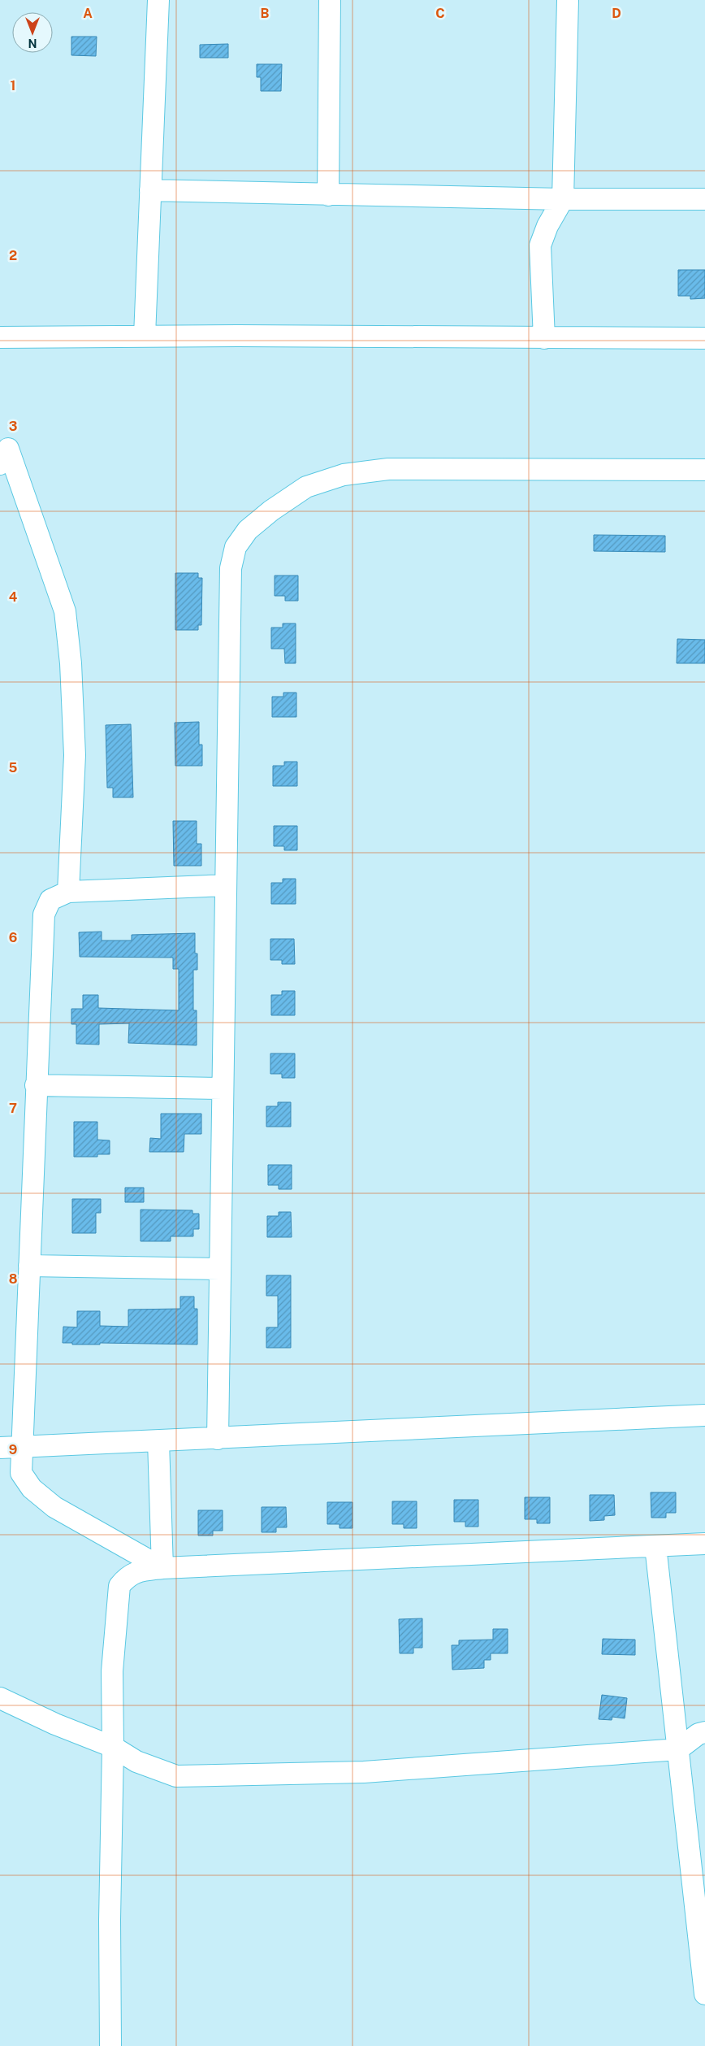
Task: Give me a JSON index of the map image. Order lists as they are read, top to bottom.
{
  "north": "bottom",
  "grid": {
    "columns": [
      "A",
      "B",
      "C",
      "D"
    ],
    "rows": [
      "1",
      "2",
      "3",
      "4",
      "5",
      "6",
      "7",
      "8",
      "9"
    ]
  }
}
